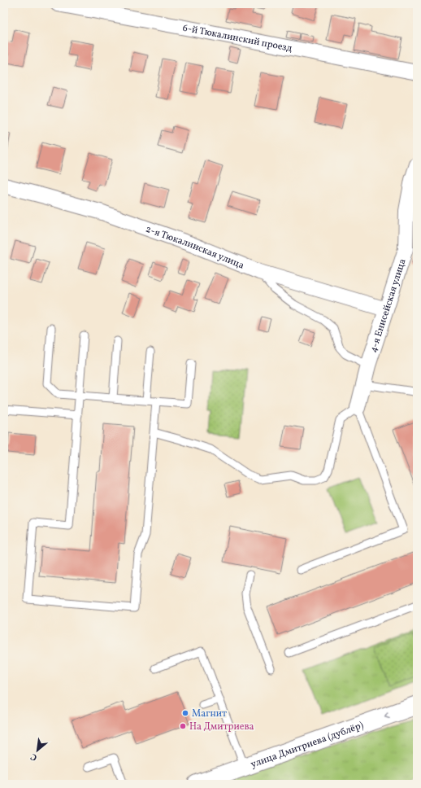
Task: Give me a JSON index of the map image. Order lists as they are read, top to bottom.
{
  "streets": {
    "main road": ["улица Дмитриева (дублёр)"],
    "street": ["6-й Тюкалинский проезд", "2-я Тюкалинская улица", "4-я Енисейская улица"]
  },
  "crossings": [
    ["2-я Тюкалинская улица", "4-я Енисейская улица"]
  ],
  "one_way": ["улица Дмитриева (дублёр)"],
  "places": ["Магнит", "На Дмитриева"],
  "north": "bottom left"
}
